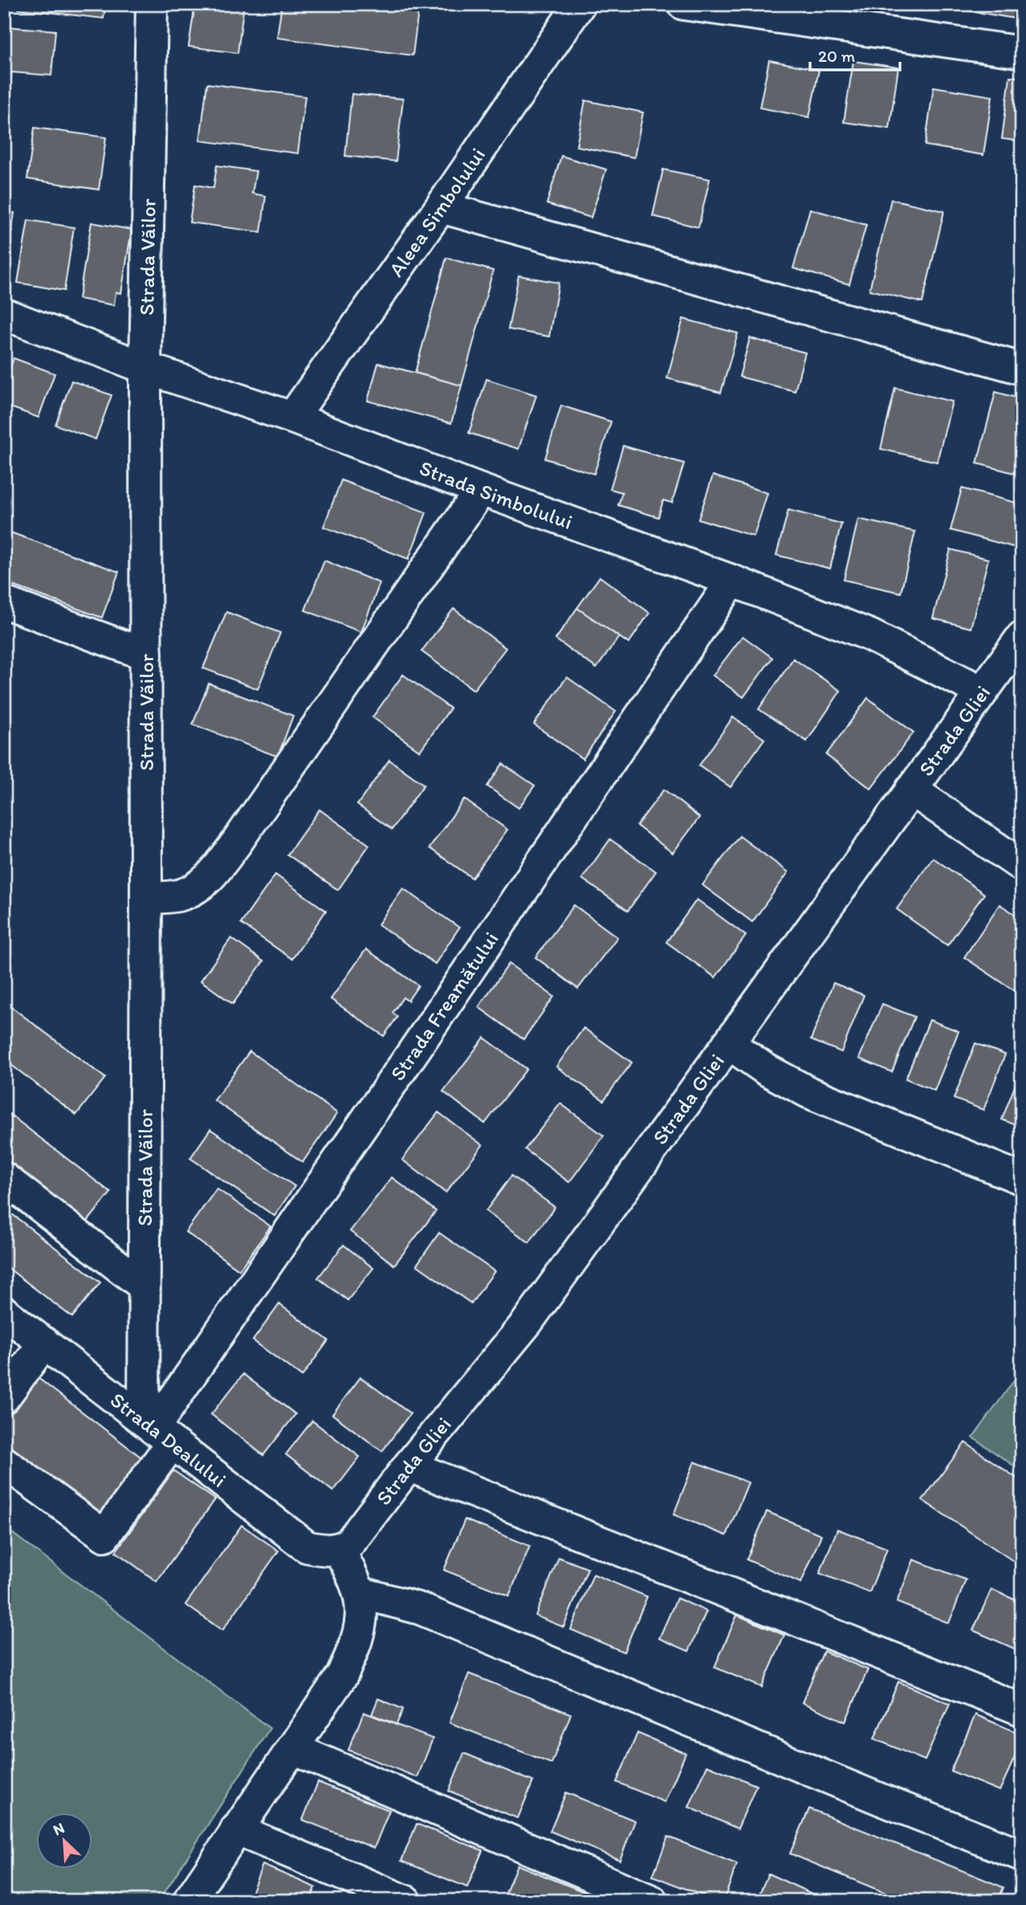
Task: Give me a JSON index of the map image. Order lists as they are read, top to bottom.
{
  "streets": {
    "street": [
      "Aleea Simbolului",
      "Strada Văilor",
      "Strada Simbolului",
      "Strada Gliei",
      "Strada Freamătului",
      "Strada Dealului"
    ]
  },
  "crossings": [
    ["Aleea Simbolului", "Strada Simbolului"],
    ["Strada Văilor", "Strada Simbolului"],
    ["Strada Văilor", "Strada Freamătului"],
    ["Strada Văilor", "Strada Dealului"],
    ["Strada Simbolului", "Strada Gliei"],
    ["Strada Simbolului", "Strada Freamătului"],
    ["Strada Gliei", "Strada Dealului"],
    ["Strada Freamătului", "Strada Dealului"]
  ],
  "scale_bar": "20 m",
  "north": "top left"
}
